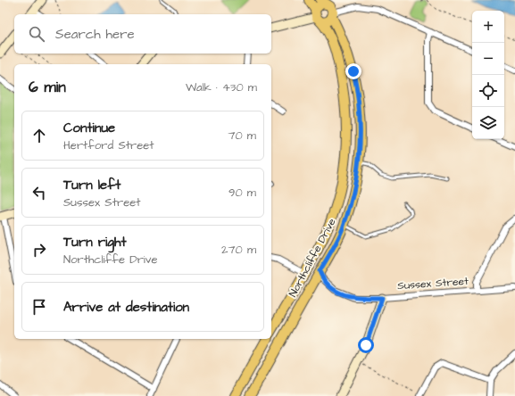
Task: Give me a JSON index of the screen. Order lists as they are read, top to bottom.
{
  "streets": {
    "main road": ["Northcliffe Drive"],
    "street": ["Sussex Street"]
  },
  "crossings": [
    ["Northcliffe Drive", "Sussex Street"]
  ],
  "page": {
    "map_buttons": ["+", "−"],
    "search": "Search here",
    "heading": ["6 min", "Walk · 430 m"],
    "list": [
      ["Continue", "Hertford Street", "70 m"],
      ["Turn left", "Sussex Street", "90 m"],
      ["Turn right", "Northcliffe Drive", "270 m"],
      "Arrive at destination"
    ]
  }
}
